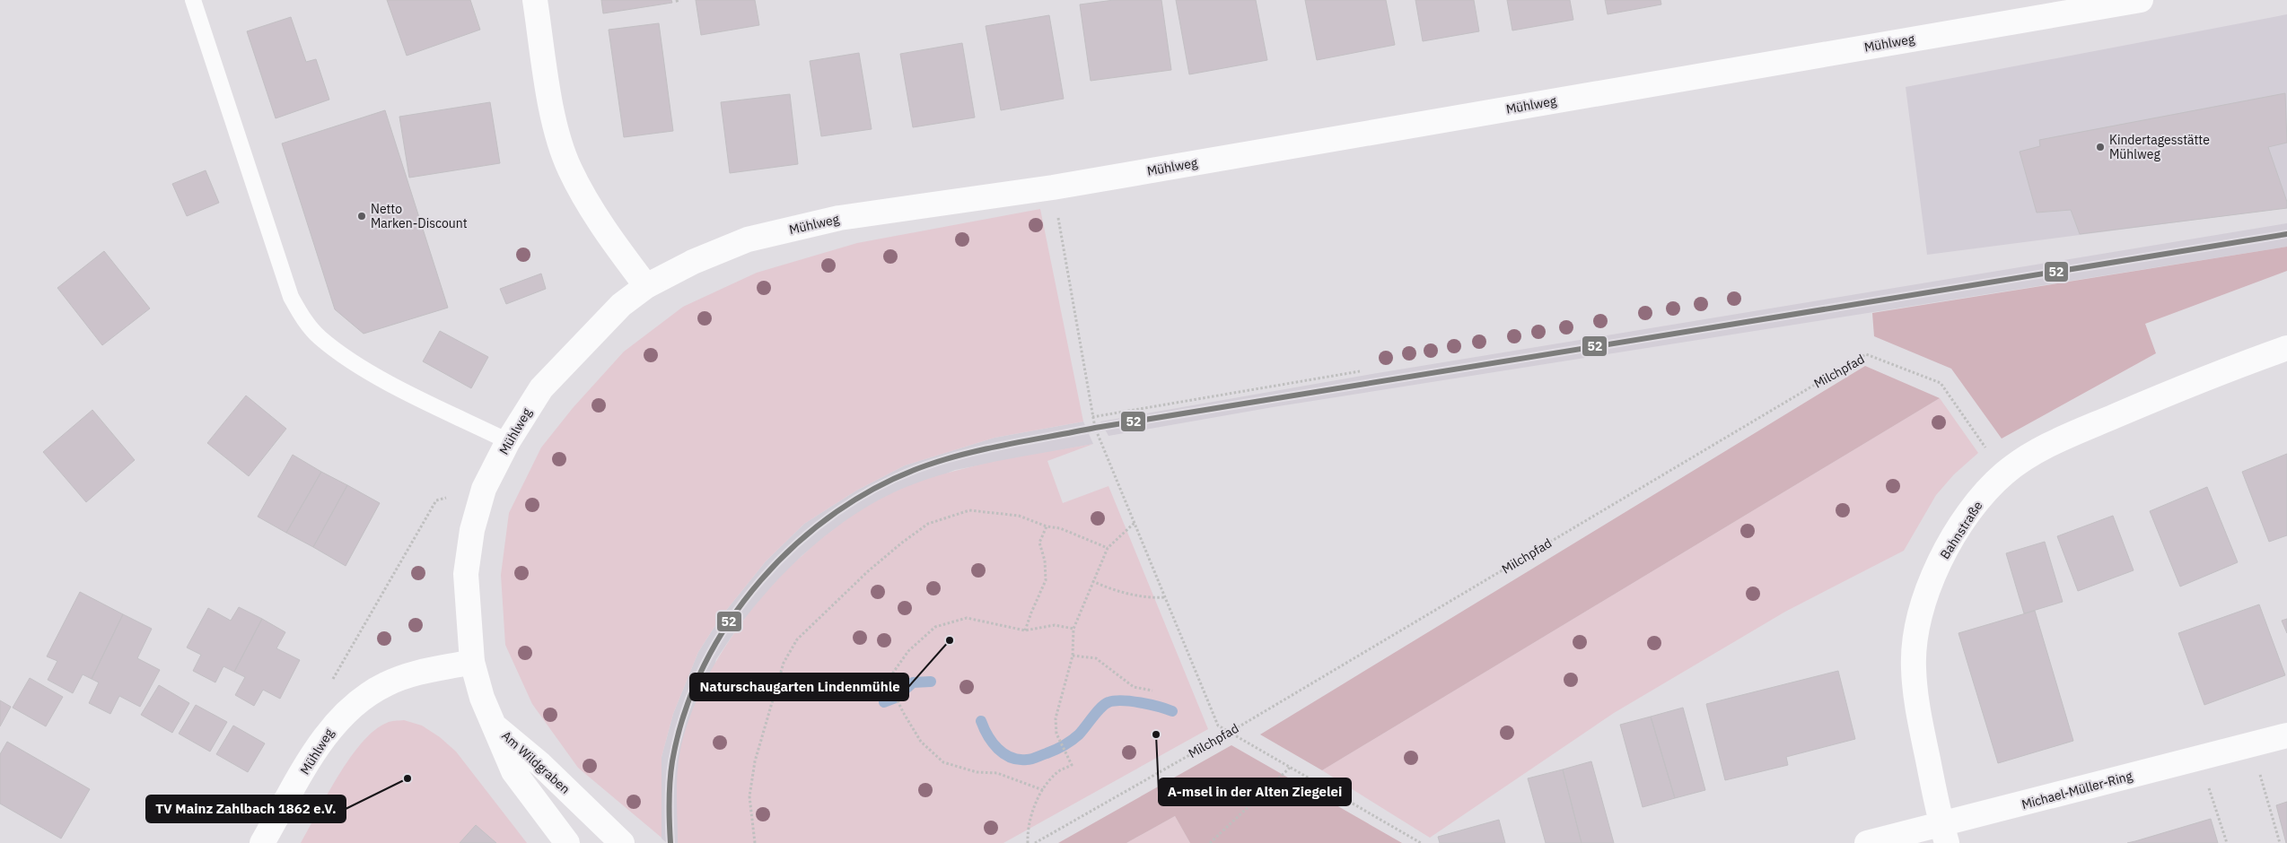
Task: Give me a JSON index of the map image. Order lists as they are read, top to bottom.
{
  "streets": {
    "street": [
      "Mühlweg",
      "Bahnstraße",
      "Am Wildgraben",
      "Michael-Müller-Ring"
    ],
    "path": ["Milchpfad"]
  },
  "crossings": [
    ["Mühlweg", "Am Wildgraben"],
    ["Bahnstraße", "Michael-Müller-Ring"]
  ],
  "places": [
    "Kindertagesstätte Mühlweg",
    "Netto Marken-Discount",
    "Naturschaugarten Lindenmühle",
    "A-msel in der Alten Ziegelei",
    "TV Mainz Zahlbach 1862 e.V."
  ],
  "lines": ["transit line 52"]
}
